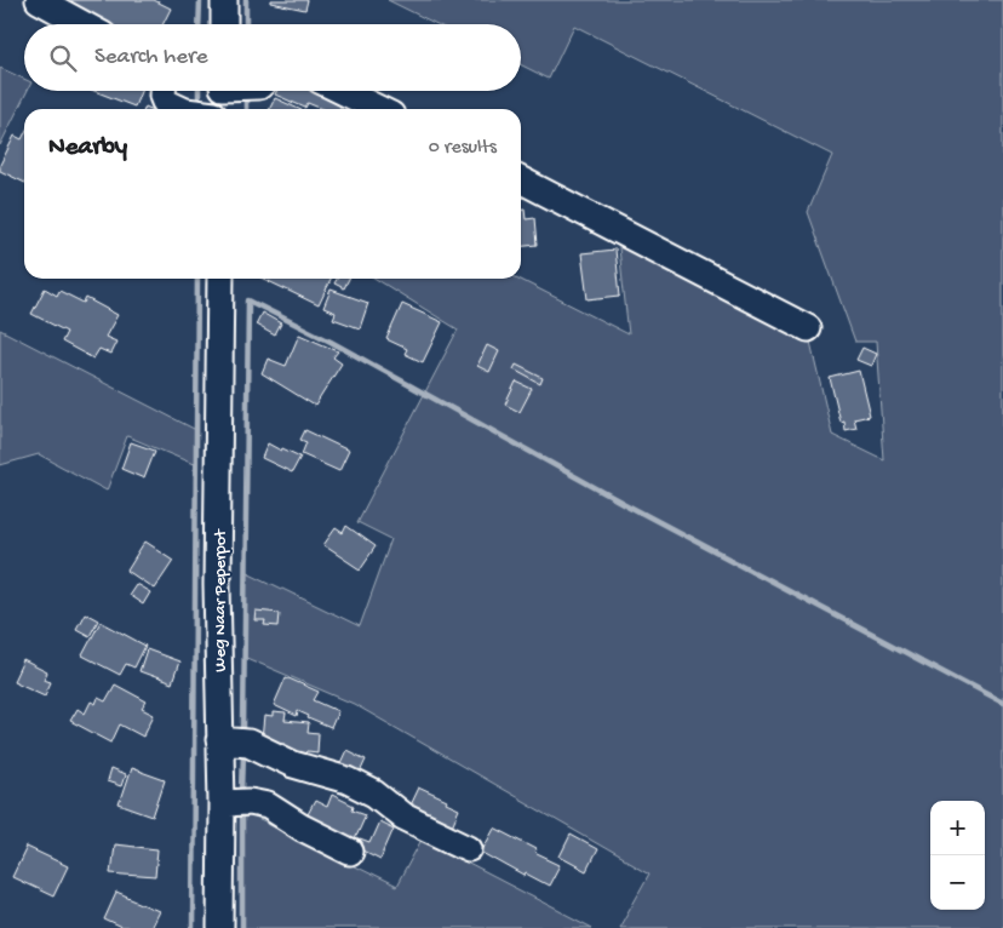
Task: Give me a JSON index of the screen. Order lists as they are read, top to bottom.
{
  "streets": {
    "street": ["Weg Naar Peperpot"]
  },
  "page": {
    "search": "Search here",
    "heading": ["Nearby", "0 results"],
    "map_buttons": ["+", "−"]
  }
}
